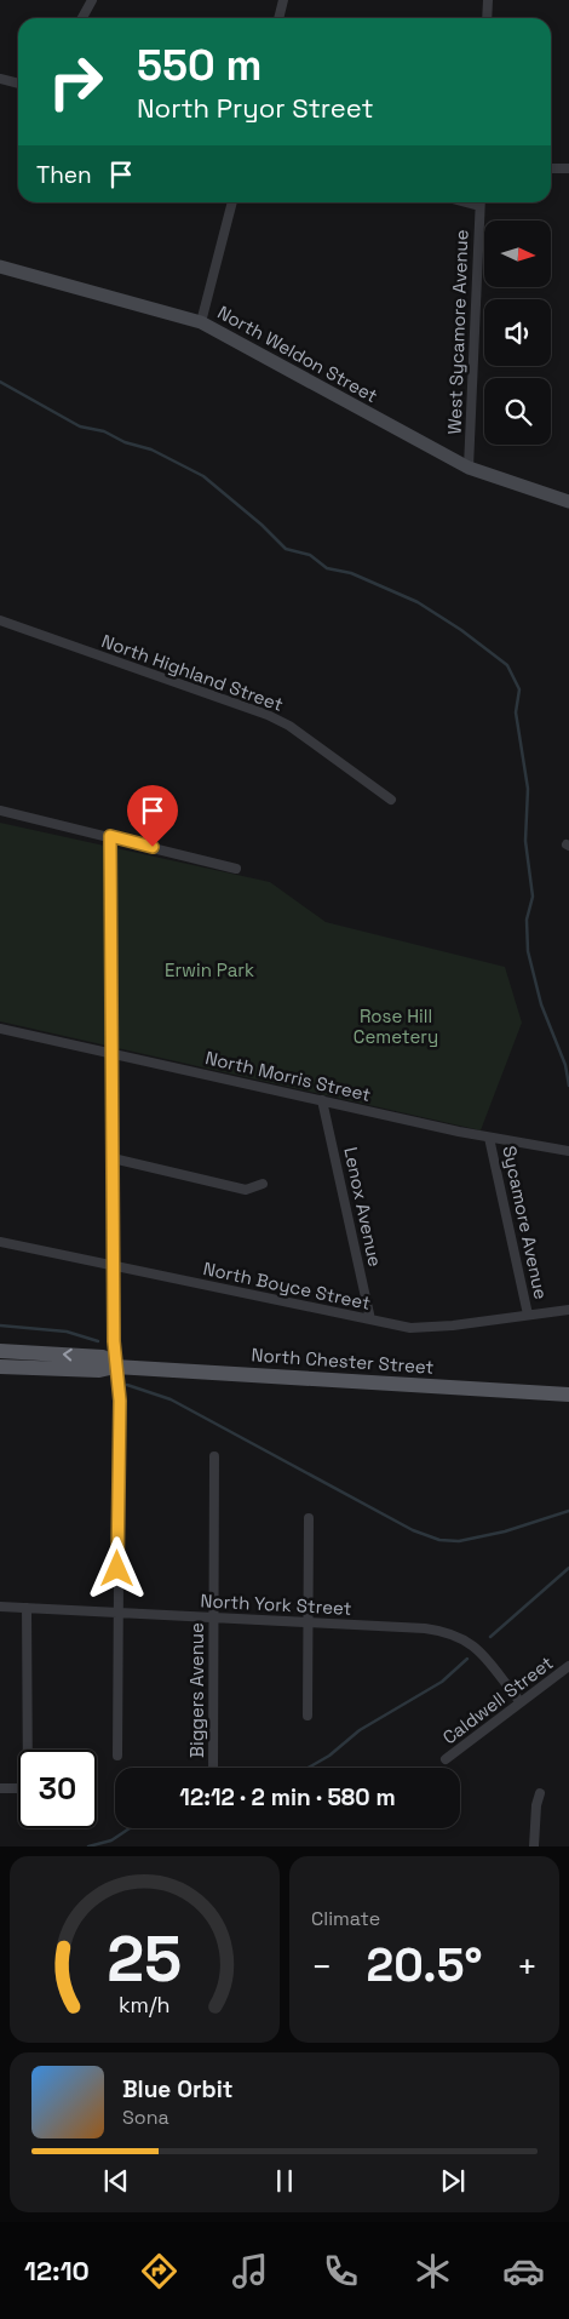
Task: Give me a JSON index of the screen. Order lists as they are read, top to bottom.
{
  "streets": {
    "main road": ["North Chester Street"],
    "street": [
      "West Sycamore Avenue",
      "North Weldon Street",
      "North Highland Street",
      "North Morris Street",
      "Lenox Avenue",
      "Sycamore Avenue",
      "North Boyce Street",
      "North York Street",
      "Biggers Avenue",
      "Caldwell Street"
    ]
  },
  "crossings": [
    ["West Sycamore Avenue", "North Weldon Street"],
    ["North Morris Street", "Lenox Avenue"],
    ["North Morris Street", "Sycamore Avenue"],
    ["Lenox Avenue", "North Boyce Street"],
    ["Sycamore Avenue", "North Boyce Street"],
    ["North York Street", "Biggers Avenue"],
    ["North York Street", "Caldwell Street"]
  ],
  "parks": ["Erwin Park", "Rose Hill Cemetery"],
  "north": "right",
  "page": {
    "turn": ["550 m", "North Pryor Street"],
    "then": "Then",
    "limit": "30",
    "trip": "12:12 · 2 min · 580 m",
    "tile": "Climate",
    "heat": ["−", "20.5°", "+"],
    "song": ["Blue Orbit", "Sona"],
    "tabs": "12:10",
    "gauge": ["25", "km/h"]
  }
}
